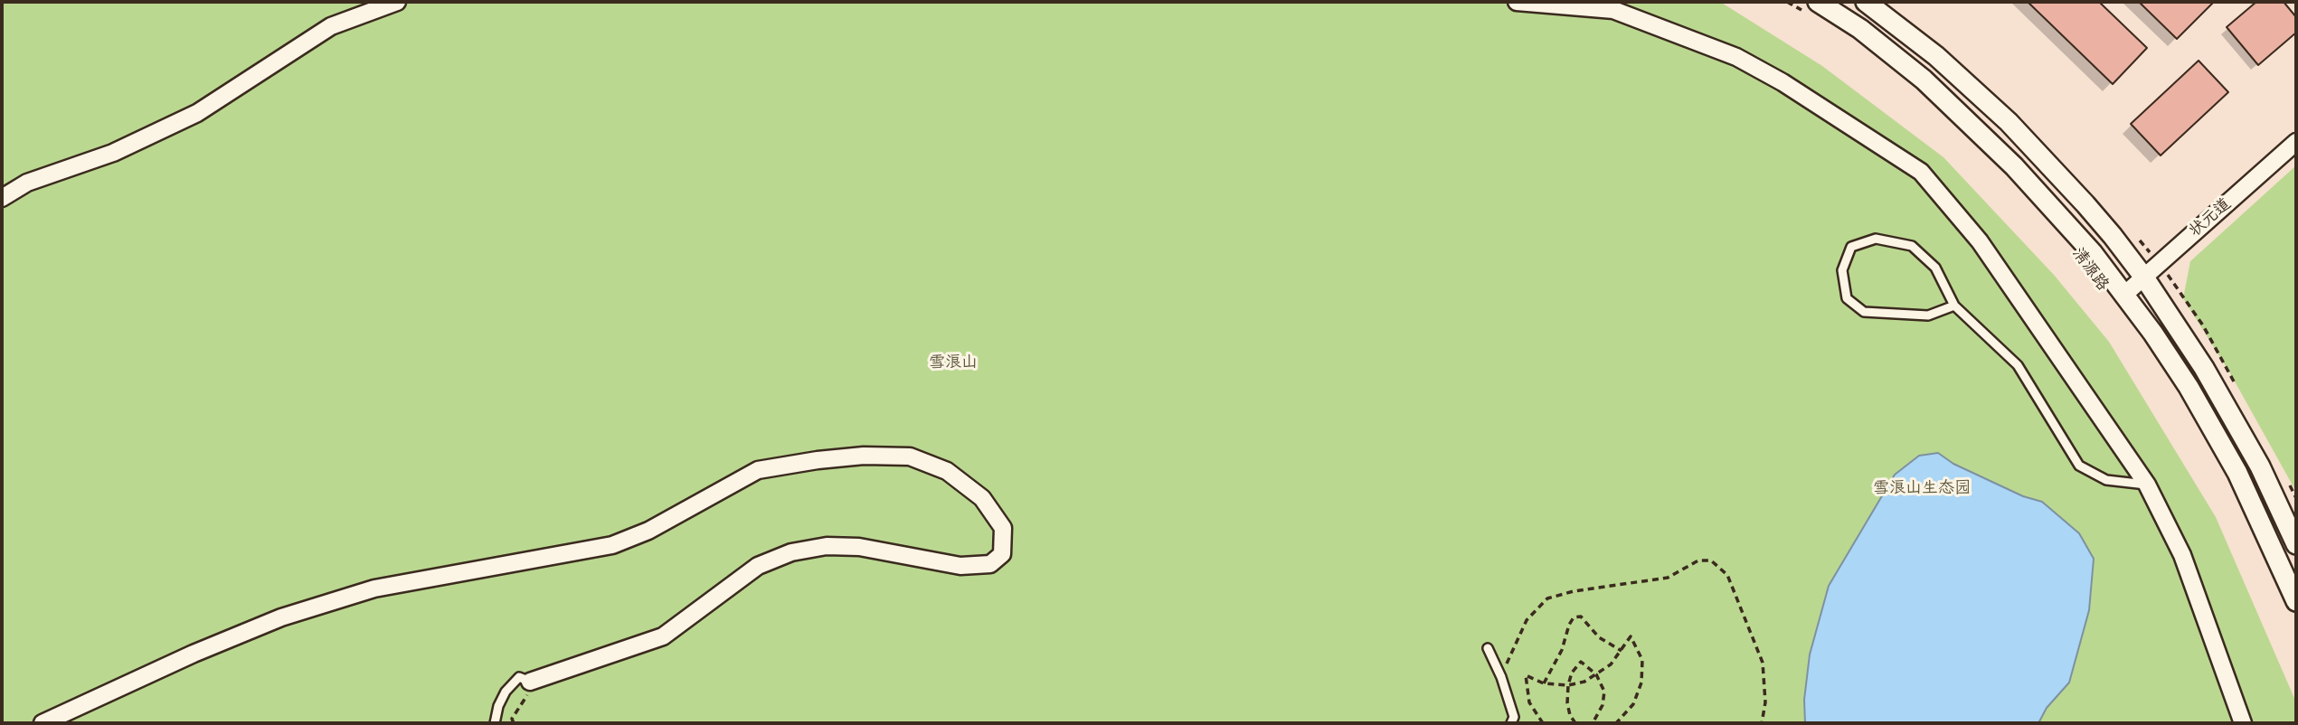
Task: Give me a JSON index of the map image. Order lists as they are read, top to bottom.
{
  "streets": {
    "street": ["状元道", "清源路"]
  },
  "crossings": [
    ["状元道", "清源路"]
  ],
  "parks": ["雪浪山", "雪浪山生态园"]
}
